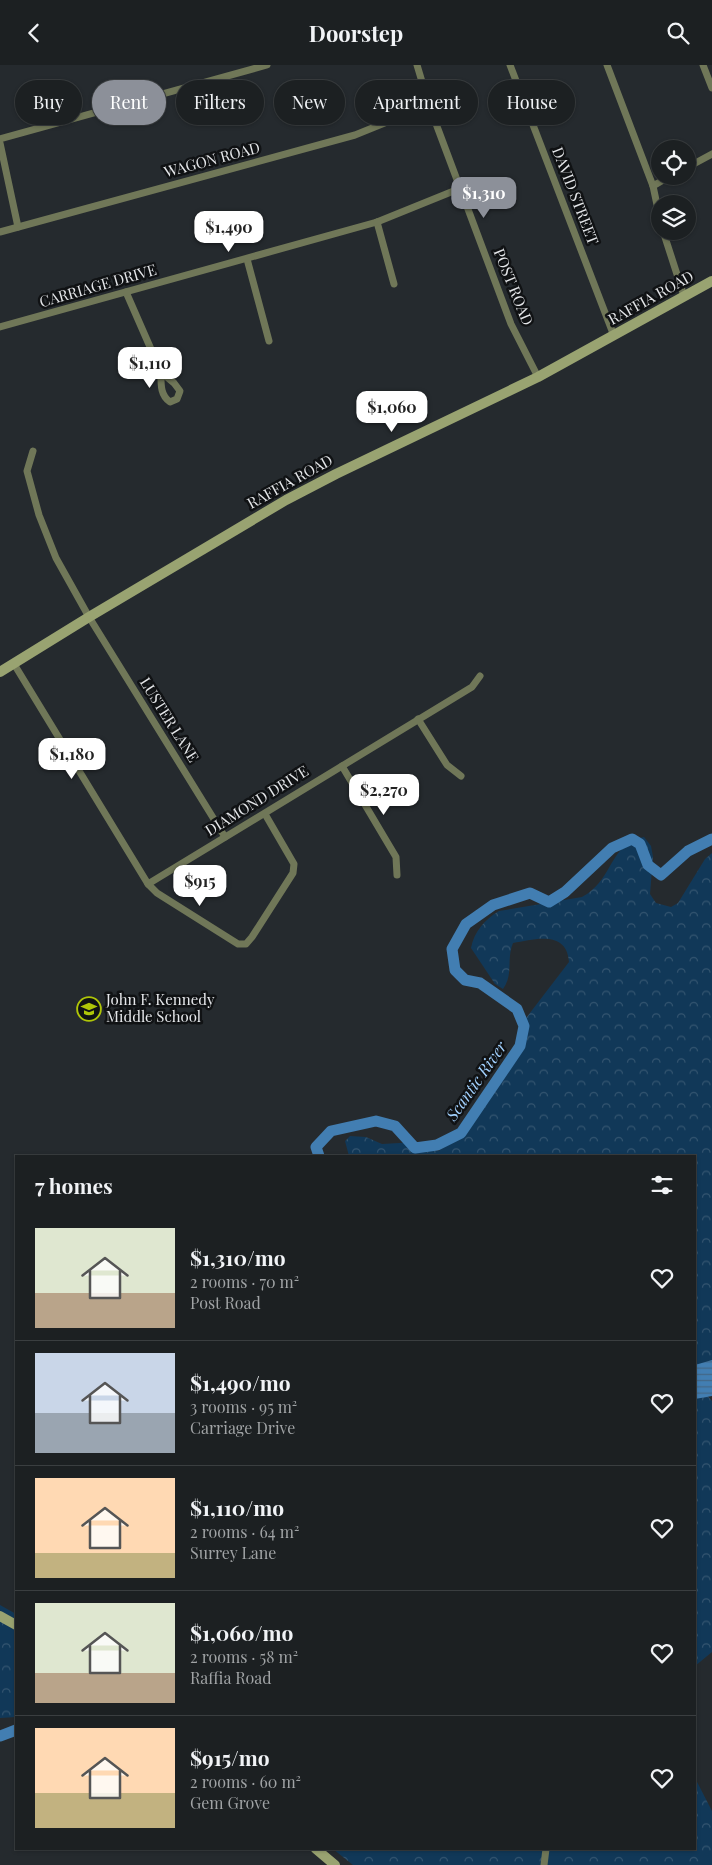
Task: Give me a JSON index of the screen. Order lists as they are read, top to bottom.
{
  "streets": {
    "main road": ["RAFFIA ROAD"],
    "street": [
      "WAGON ROAD",
      "DAVID STREET",
      "CARRIAGE DRIVE",
      "POST ROAD",
      "LUSTER LANE",
      "DIAMOND DRIVE"
    ]
  },
  "crossings": [
    ["DAVID STREET", "RAFFIA ROAD"],
    ["CARRIAGE DRIVE", "POST ROAD"],
    ["POST ROAD", "RAFFIA ROAD"],
    ["RAFFIA ROAD", "LUSTER LANE"],
    ["LUSTER LANE", "DIAMOND DRIVE"]
  ],
  "water": ["Scantic River"],
  "places": {
    "school or university": ["John F. Kennedy Middle School"]
  },
  "page": {
    "header": "Doorstep",
    "chip": [
      "Buy",
      "Rent",
      "Filters",
      "New",
      "Apartment",
      "House"
    ],
    "price": [
      "$1,310",
      "$1,490",
      "$1,110",
      "$1,060",
      "$1,180",
      "$2,270",
      "$915"
    ],
    "heading": "7 homes",
    "list": [
      {
        "name": "$1,310/mo",
        "note": "2 rooms · 70 m² · Post Road"
      },
      {
        "name": "$1,490/mo",
        "note": "3 rooms · 95 m² · Carriage Drive"
      },
      {
        "name": "$1,110/mo",
        "note": "2 rooms · 64 m² · Surrey Lane"
      },
      {
        "name": "$1,060/mo",
        "note": "2 rooms · 58 m² · Raffia Road"
      },
      {
        "name": "$915/mo",
        "note": "2 rooms · 60 m² · Gem Grove"
      }
    ]
  }
}
